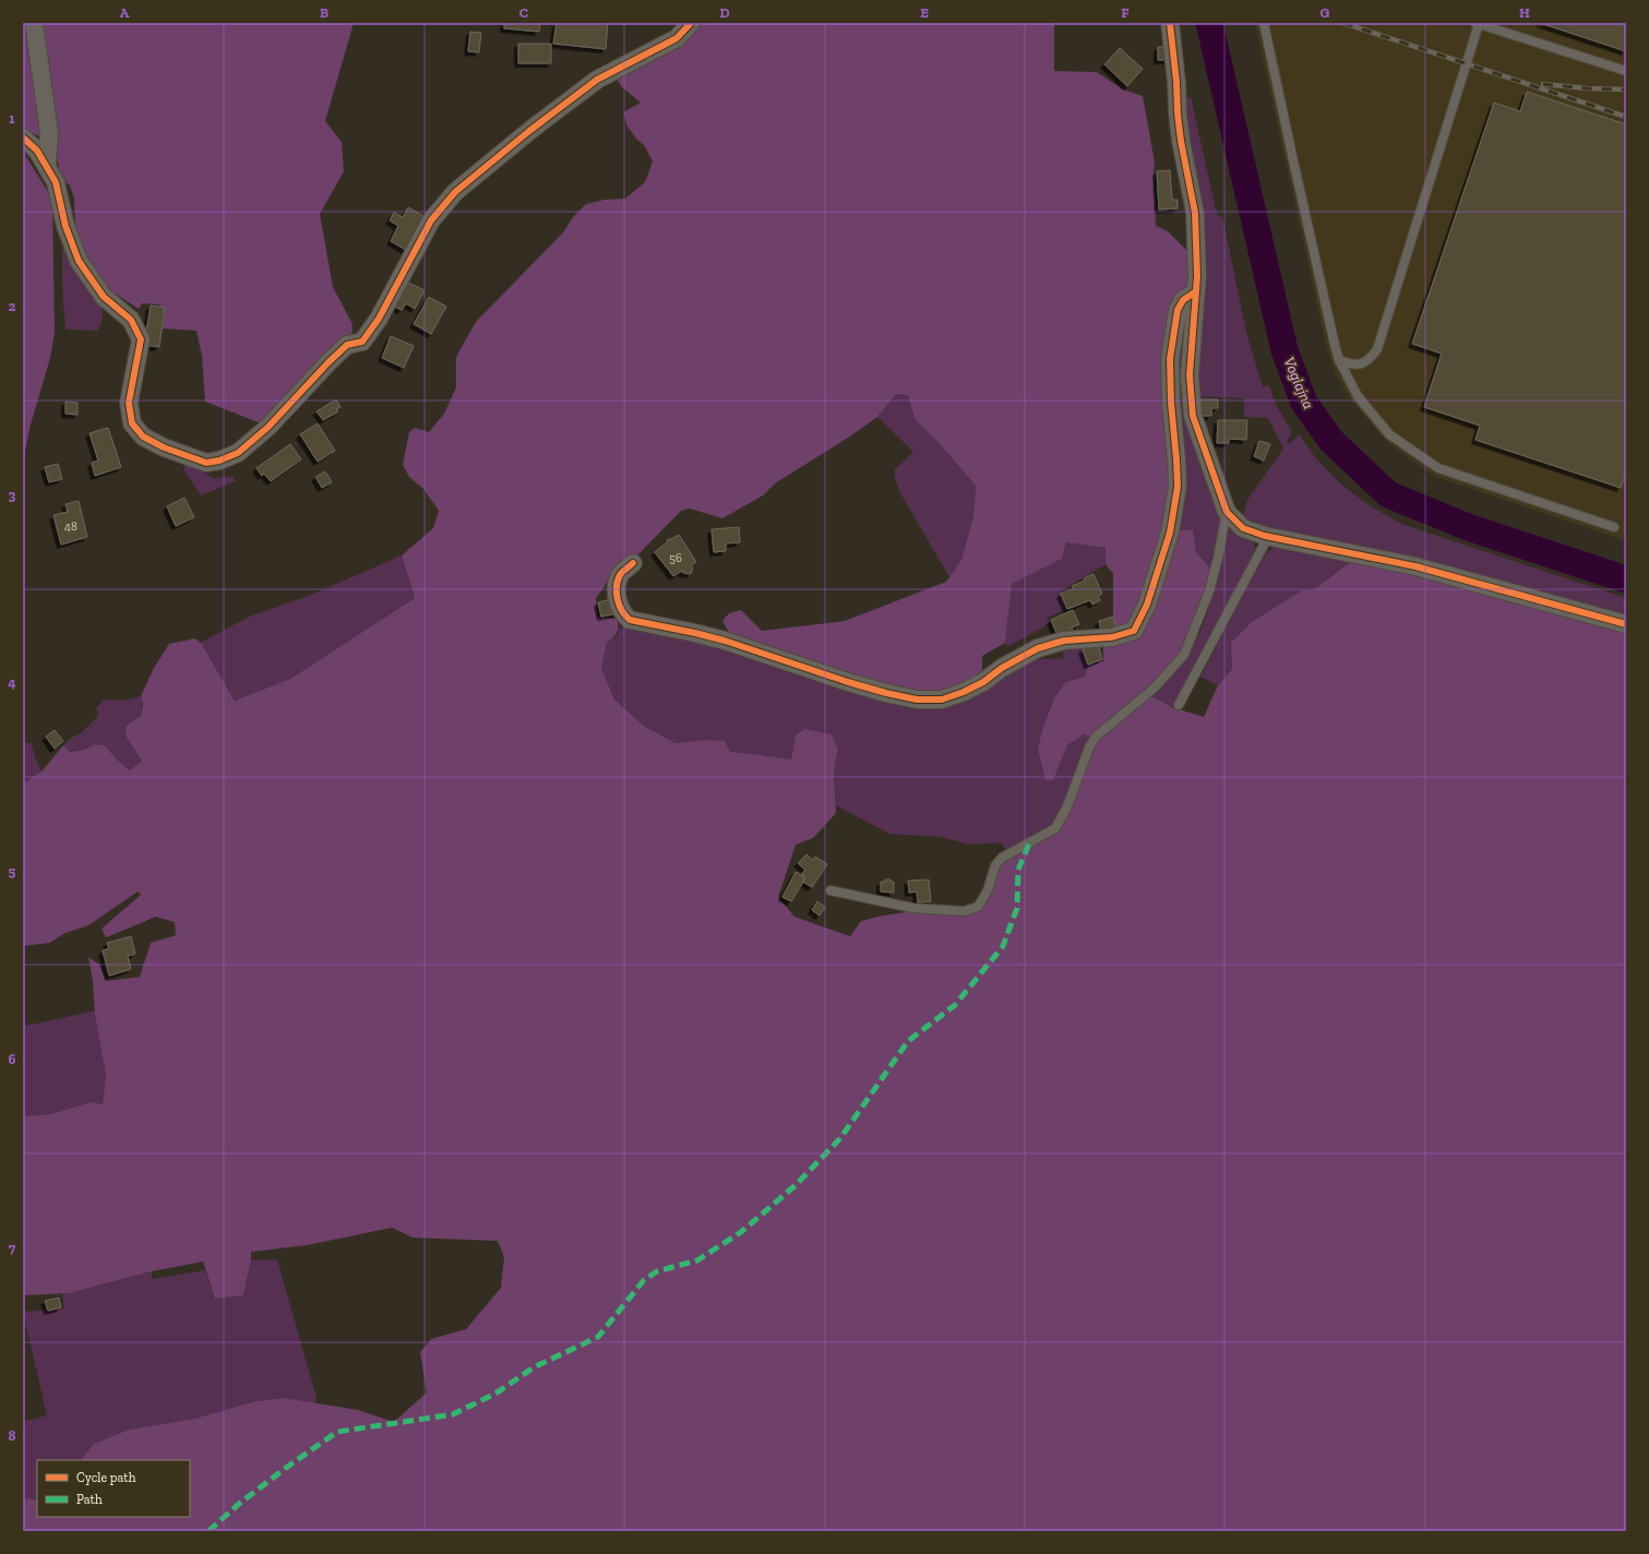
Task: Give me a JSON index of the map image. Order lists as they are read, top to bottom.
{
  "water": ["Voglajna"],
  "house_numbers": ["48", "56"],
  "legend": ["Cycle path", "Path"],
  "grid": {
    "columns": [
      "A",
      "B",
      "C",
      "D",
      "E",
      "F",
      "G",
      "H"
    ],
    "rows": [
      "1",
      "2",
      "3",
      "4",
      "5",
      "6",
      "7",
      "8"
    ]
  }
}
